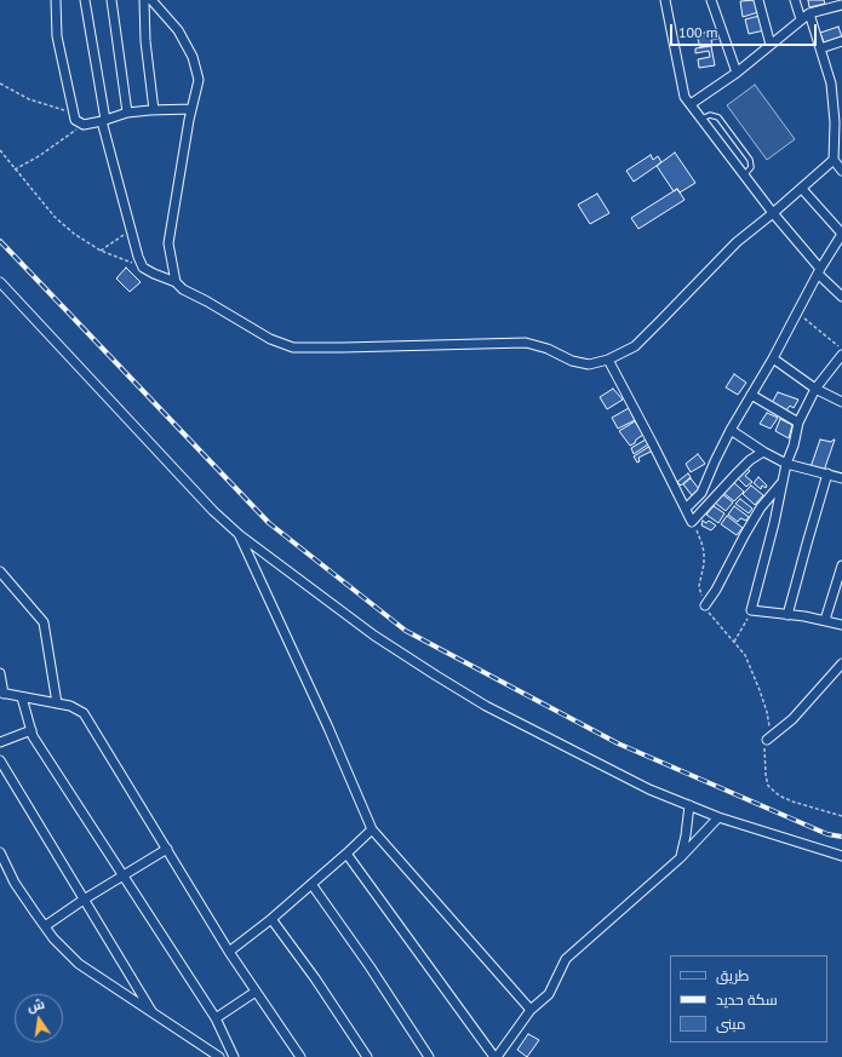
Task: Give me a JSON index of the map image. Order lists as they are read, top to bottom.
{
  "legend": ["طريق", "سكة حديد", "مبنى"],
  "scale_bar": "100 m",
  "north": "top"
}
